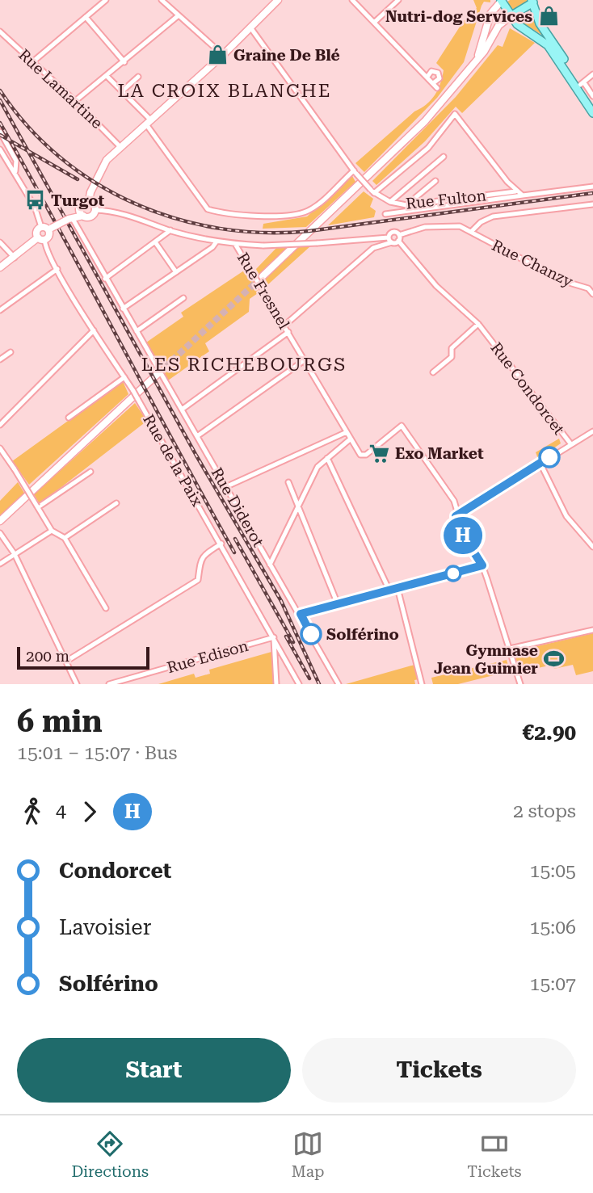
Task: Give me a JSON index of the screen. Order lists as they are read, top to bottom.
{
  "streets": {
    "street": [
      "Rue Lamartine",
      "Rue Fulton",
      "Rue Chanzy",
      "Rue Fresnel",
      "Rue Condorcet",
      "Rue de la Paix",
      "Rue Diderot",
      "Rue Edison"
    ]
  },
  "crossings": [
    ["Rue Fresnel", "Rue Condorcet"],
    ["Rue de la Paix", "Rue Edison"]
  ],
  "districts": ["LA CROIX BLANCHE", "LES RICHEBOURGS"],
  "places": {
    "shop": ["Nutri-dog Services", "Graine De Blé"],
    "bus stop": ["Turgot"],
    "supermarket": ["Exo Market"],
    "other": ["Solférino"],
    "sports": ["Gymnase Jean Guimier"]
  },
  "lines": ["bus line H"],
  "scale_bar": "200 m",
  "page": {
    "on_map": "H",
    "scale": "200 m",
    "heading": ["6 min", "15:01 – 15:07 · Bus", "€2.90"],
    "legs": ["4", "H", "2 stops"],
    "list": [
      {
        "name": "Condorcet",
        "value": "15:05"
      },
      {
        "name": "Lavoisier",
        "value": "15:06"
      },
      {
        "name": "Solférino",
        "value": "15:07"
      }
    ],
    "buttons": ["Start", "Tickets"],
    "tabs": ["Directions", "Map", "Tickets"]
  }
}
